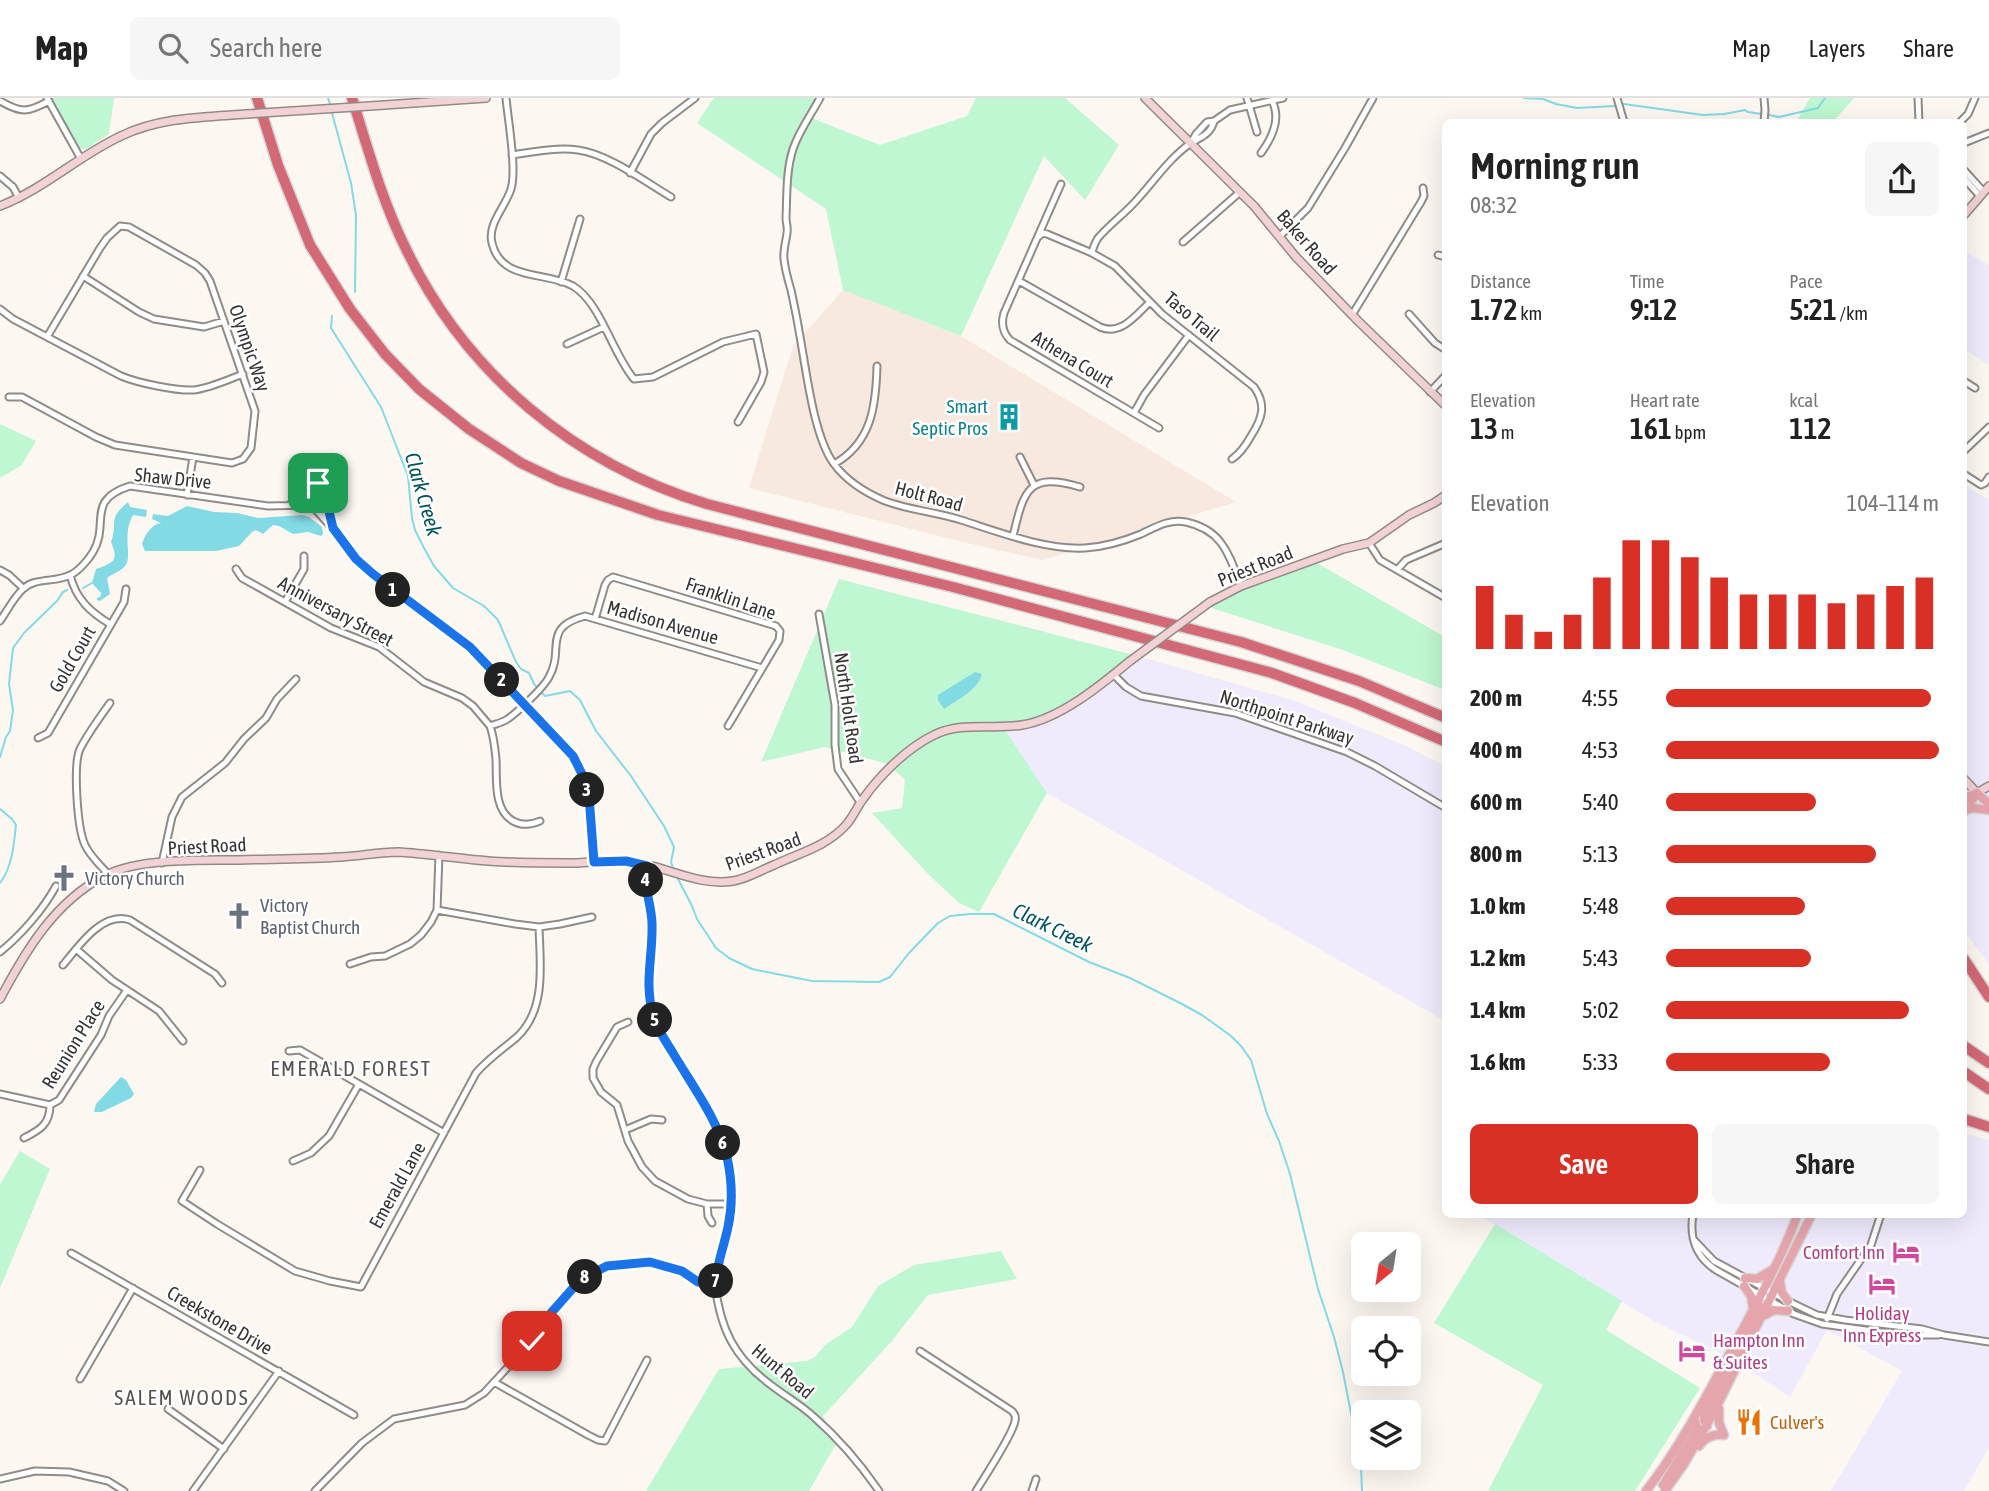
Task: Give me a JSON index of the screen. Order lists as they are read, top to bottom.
{
  "streets": {
    "street": [
      "Baker Road",
      "Taso Trail",
      "Olympic Way",
      "Athena Court",
      "Shaw Drive",
      "Holt Road",
      "Priest Road",
      "Franklin Lane",
      "Anniversary Street",
      "Madison Avenue",
      "Gold Court",
      "North Holt Road",
      "Northpoint Parkway",
      "Reunion Place",
      "Emerald Lane",
      "Creekstone Drive",
      "Hunt Road"
    ]
  },
  "crossings": [
    ["Taso Trail", "Athena Court"],
    ["Holt Road", "Priest Road"],
    ["Priest Road", "North Holt Road"],
    ["Priest Road", "Northpoint Parkway"],
    ["Franklin Lane", "Madison Avenue"]
  ],
  "districts": ["EMERALD FOREST", "SALEM WOODS"],
  "water": ["Clark Creek"],
  "places": {
    "building": ["Smart Septic Pros"],
    "church": ["Victory Church", "Victory Baptist Church"],
    "hotel": ["Comfort Inn", "Holiday Inn Express", "Hampton Inn & Suites"],
    "restaurant": ["Culver's"]
  },
  "north": "bottom left",
  "page": {
    "header": "Map",
    "search": "Search here",
    "nav": ["Map", "Layers", "Share"],
    "heading": ["Morning run", "08:32"],
    "stats": [
      ["Distance", "1.72 km"],
      ["Time", "9:12"],
      ["Pace", "5:21 /km"],
      ["Elevation", "13 m"],
      ["Heart rate", "161 bpm"],
      ["kcal", "112"]
    ],
    "chart": ["Elevation", "104–114 m"],
    "pins": [
      "1",
      "2",
      "3",
      "4",
      "5",
      "6",
      "8",
      "7"
    ],
    "list": [
      {
        "name": "200 m",
        "note": "4:55"
      },
      {
        "name": "400 m",
        "note": "4:53"
      },
      {
        "name": "600 m",
        "note": "5:40"
      },
      {
        "name": "800 m",
        "note": "5:13"
      },
      {
        "name": "1.0 km",
        "note": "5:48"
      },
      {
        "name": "1.2 km",
        "note": "5:43"
      },
      {
        "name": "1.4 km",
        "note": "5:02"
      },
      {
        "name": "1.6 km",
        "note": "5:33"
      }
    ],
    "buttons": ["Save", "Share"]
  }
}
